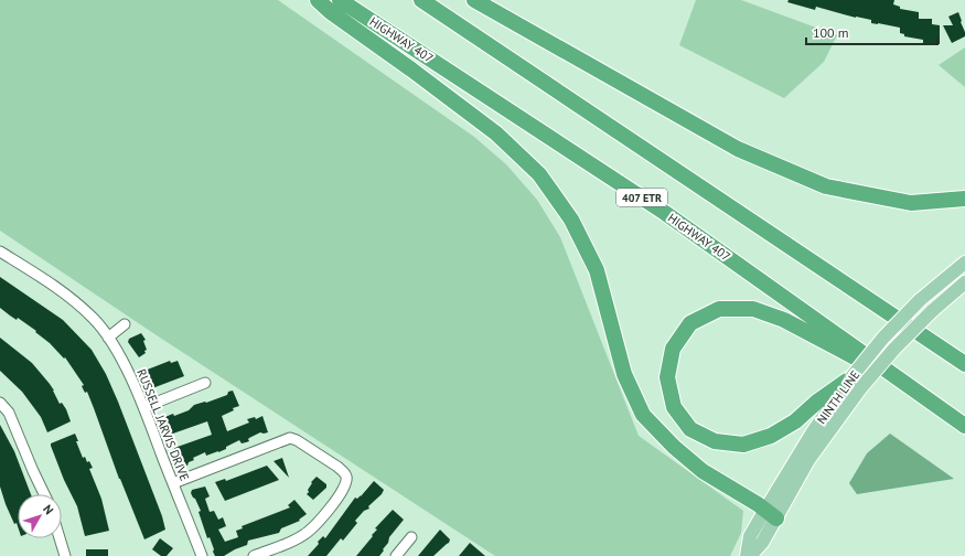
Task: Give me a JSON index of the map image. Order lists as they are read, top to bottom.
{
  "streets": {
    "highway": ["HIGHWAY 407", "407 ETR"],
    "main road": ["NINTH LINE"],
    "street": ["RUSSELL JARVIS DRIVE"]
  },
  "scale_bar": "100 m",
  "north": "top right"
}
